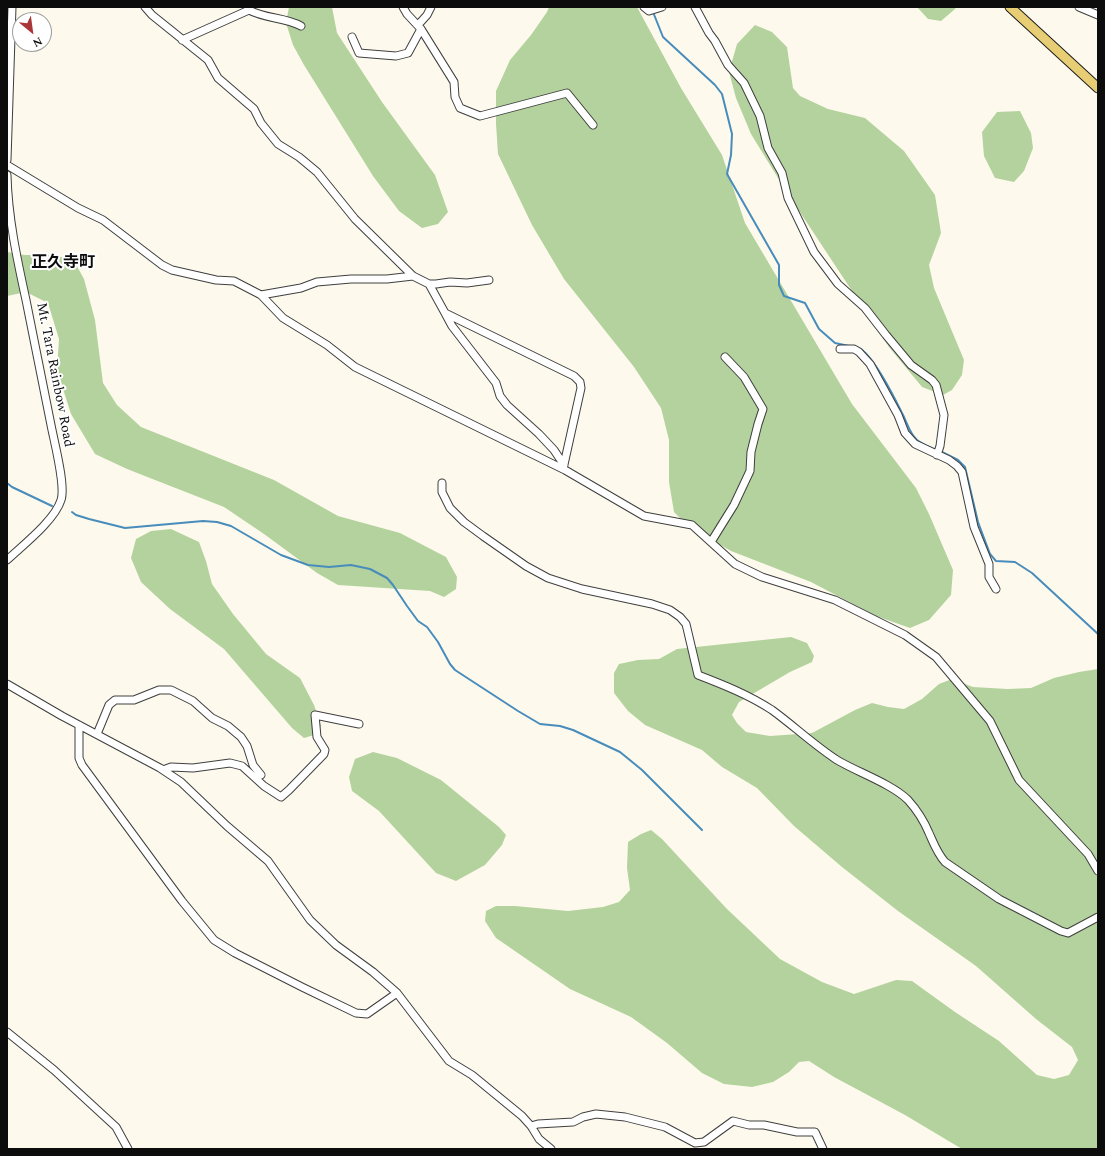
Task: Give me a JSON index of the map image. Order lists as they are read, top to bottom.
{
  "streets": {
    "street": ["Mt. Tara Rainbow Road"]
  },
  "districts": ["正久寺町"],
  "north": "bottom right"
}
